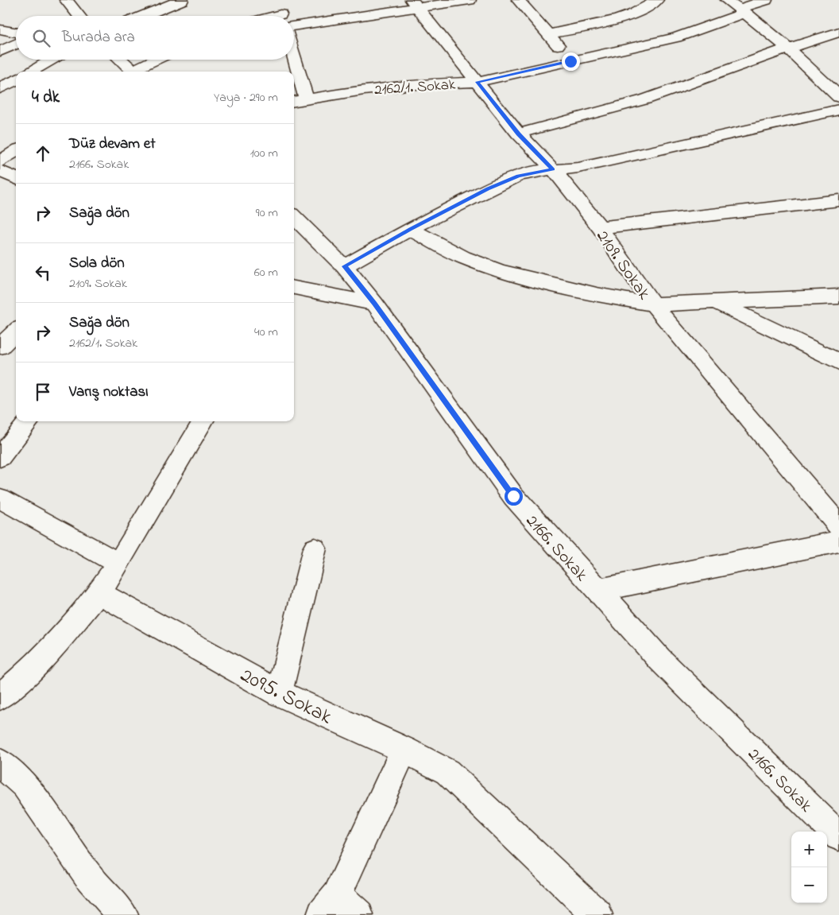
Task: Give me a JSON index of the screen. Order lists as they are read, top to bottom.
{
  "streets": {
    "street": [
      "2162/1. Sokak",
      "2109. Sokak",
      "2166. Sokak",
      "2095. Sokak"
    ]
  },
  "crossings": [
    ["2162/1. Sokak", "2109. Sokak"]
  ],
  "page": {
    "search": "Burada ara",
    "heading": ["4 dk", "Yaya · 290 m"],
    "list": [
      ["Düz devam et", "2166. Sokak", "100 m"],
      ["Sağa dön", "90 m"],
      ["Sola dön", "2109. Sokak", "60 m"],
      ["Sağa dön", "2162/1. Sokak", "40 m"],
      "Varış noktası"
    ],
    "map_buttons": ["+", "−"]
  }
}
